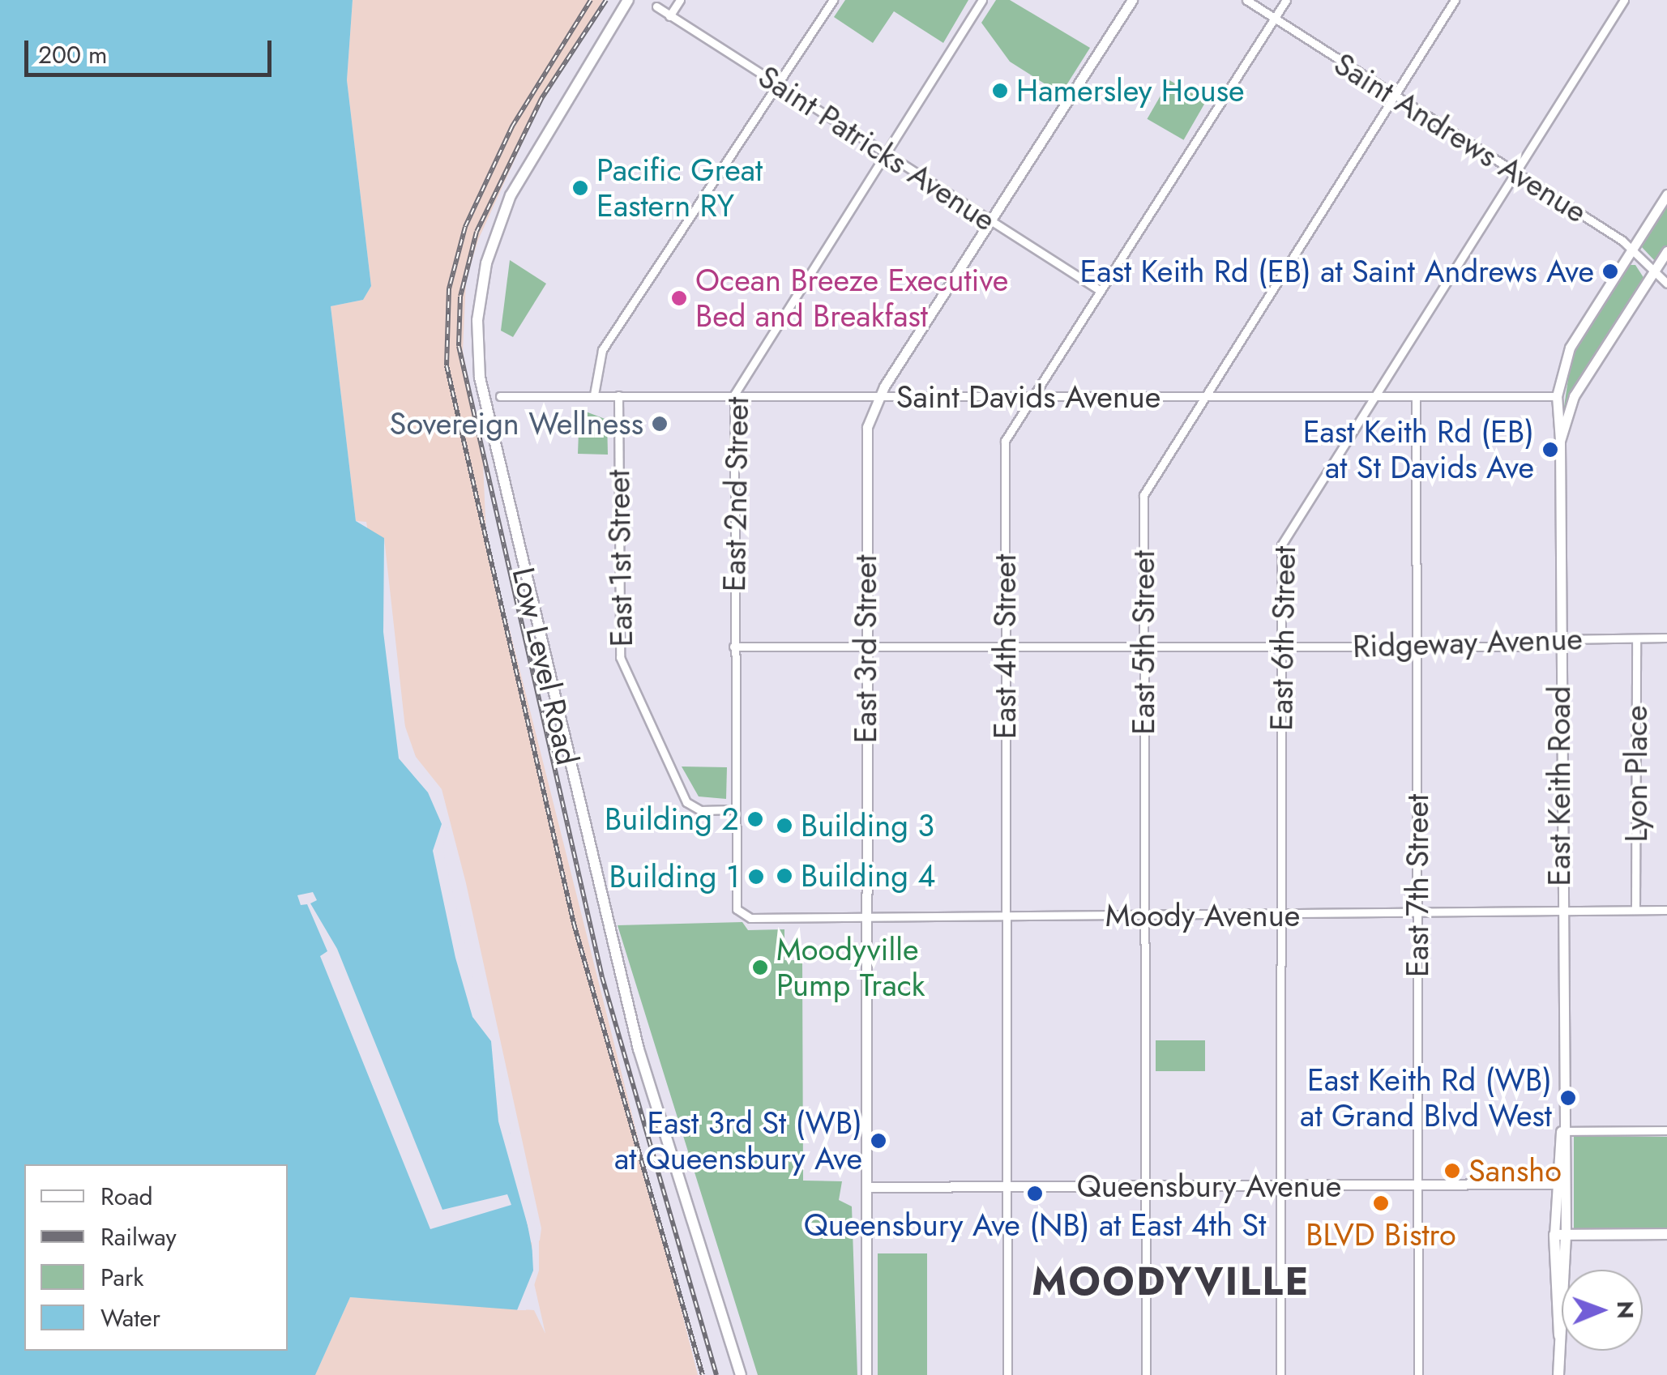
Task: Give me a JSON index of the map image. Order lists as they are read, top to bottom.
{
  "streets": {
    "main road": ["Low Level Road", "East Keith Road"],
    "street": [
      "Saint Andrews Avenue",
      "Saint Patricks Avenue",
      "Saint Davids Avenue",
      "East 2nd Street",
      "East 1st Street",
      "East 6th Street",
      "East 5th Street",
      "Ridgeway Avenue",
      "East 4th Street",
      "East 3rd Street",
      "Lyon Place",
      "East 7th Street",
      "Moody Avenue",
      "Queensbury Avenue"
    ]
  },
  "crossings": [
    ["Saint Andrews Avenue", "East 6th Street"],
    ["Saint Andrews Avenue", "East 5th Street"],
    ["Saint Andrews Avenue", "East 4th Street"],
    ["Saint Andrews Avenue", "East Keith Road"],
    ["Saint Patricks Avenue", "East 2nd Street"],
    ["Saint Patricks Avenue", "East 4th Street"],
    ["Saint Patricks Avenue", "East 3rd Street"],
    ["Saint Davids Avenue", "East 2nd Street"],
    ["Saint Davids Avenue", "East 1st Street"],
    ["Saint Davids Avenue", "East 6th Street"],
    ["Saint Davids Avenue", "East 5th Street"],
    ["Saint Davids Avenue", "East 4th Street"],
    ["Saint Davids Avenue", "East 3rd Street"],
    ["Saint Davids Avenue", "East Keith Road"],
    ["Saint Davids Avenue", "East 7th Street"],
    ["East 2nd Street", "East 1st Street"],
    ["East 2nd Street", "Ridgeway Avenue"],
    ["East 2nd Street", "Moody Avenue"],
    ["East 6th Street", "Ridgeway Avenue"],
    ["East 6th Street", "Moody Avenue"],
    ["East 6th Street", "Queensbury Avenue"],
    ["East 5th Street", "Ridgeway Avenue"],
    ["East 5th Street", "Moody Avenue"],
    ["East 5th Street", "Queensbury Avenue"],
    ["Ridgeway Avenue", "East 4th Street"],
    ["Ridgeway Avenue", "East 3rd Street"],
    ["Ridgeway Avenue", "Lyon Place"],
    ["Ridgeway Avenue", "East Keith Road"],
    ["Ridgeway Avenue", "East 7th Street"],
    ["East 4th Street", "Moody Avenue"],
    ["East 4th Street", "Queensbury Avenue"],
    ["East 3rd Street", "Moody Avenue"],
    ["East 3rd Street", "Queensbury Avenue"],
    ["Lyon Place", "Moody Avenue"],
    ["East Keith Road", "Moody Avenue"],
    ["East Keith Road", "Queensbury Avenue"],
    ["East 7th Street", "Moody Avenue"],
    ["East 7th Street", "Queensbury Avenue"]
  ],
  "districts": ["MOODYVILLE"],
  "places": [
    "Hamersley House",
    "Pacific Great Eastern RY",
    "East Keith Rd (EB) at Saint Andrews Ave",
    "Ocean Breeze Executive Bed and Breakfast",
    "Sovereign Wellness",
    "East Keith Rd (EB) at St Davids Ave",
    "Building 2",
    "Building 3",
    "Building 4",
    "Building 1",
    "Moodyville Pump Track",
    "East Keith Rd (WB) at Grand Blvd West",
    "East 3rd St (WB) at Queensbury Ave",
    "Sansho",
    "Queensbury Ave (NB) at East 4th St",
    "BLVD Bistro"
  ],
  "legend": [
    "Road",
    "Railway",
    "Park",
    "Water"
  ],
  "scale_bar": "200 m",
  "north": "right"
}
